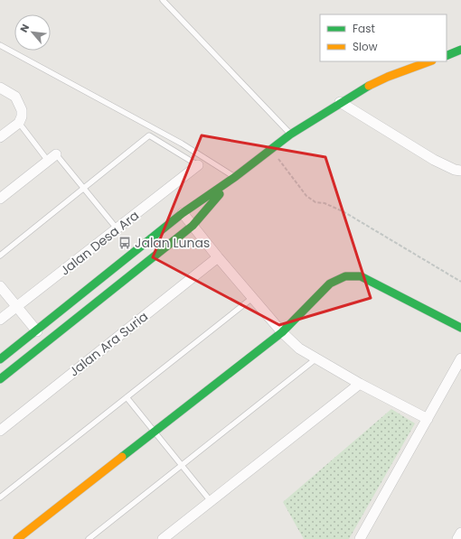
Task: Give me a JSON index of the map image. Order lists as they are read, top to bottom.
{
  "streets": {
    "street": ["Jalan Desa Ara", "Jalan Ara Suria"]
  },
  "places": {
    "bus stop": ["Jalan Lunas"]
  },
  "legend": ["Fast", "Slow"],
  "north": "top left"
}
